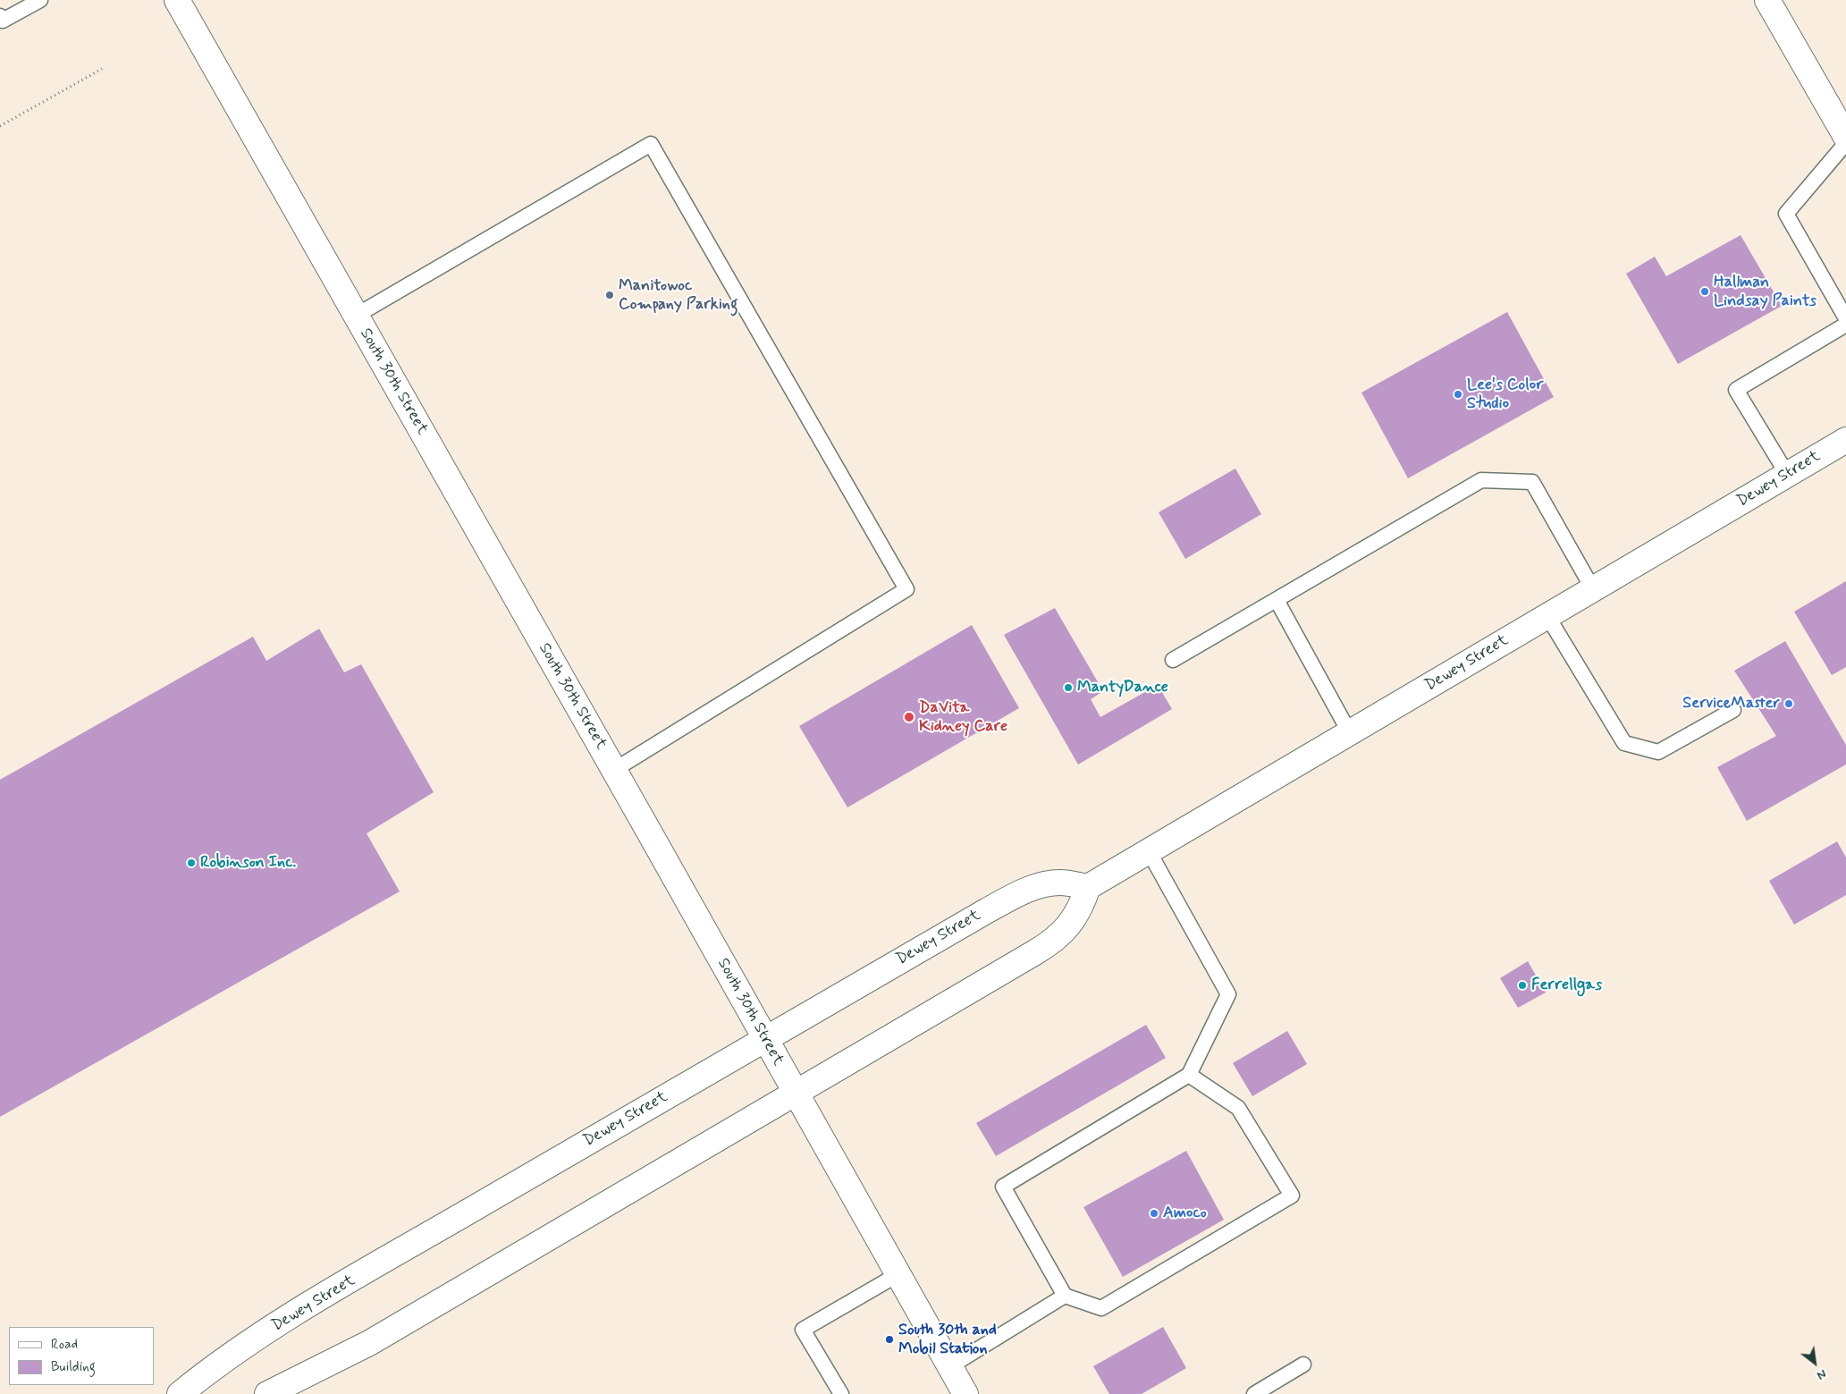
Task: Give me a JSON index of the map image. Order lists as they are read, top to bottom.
{
  "streets": {
    "street": ["South 30th Street", "Dewey Street"]
  },
  "crossings": [
    ["South 30th Street", "Dewey Street"]
  ],
  "places": [
    "Hallman Lindsay Paints",
    "Manitowoc Company Parking",
    "Lee's Color Studio",
    "MantyDance",
    "ServiceMaster",
    "DaVita Kidney Care",
    "Robinson Inc.",
    "Ferrellgas",
    "Amoco",
    "South 30th and Mobil Station"
  ],
  "legend": ["Road", "Building"],
  "north": "bottom right"
}
